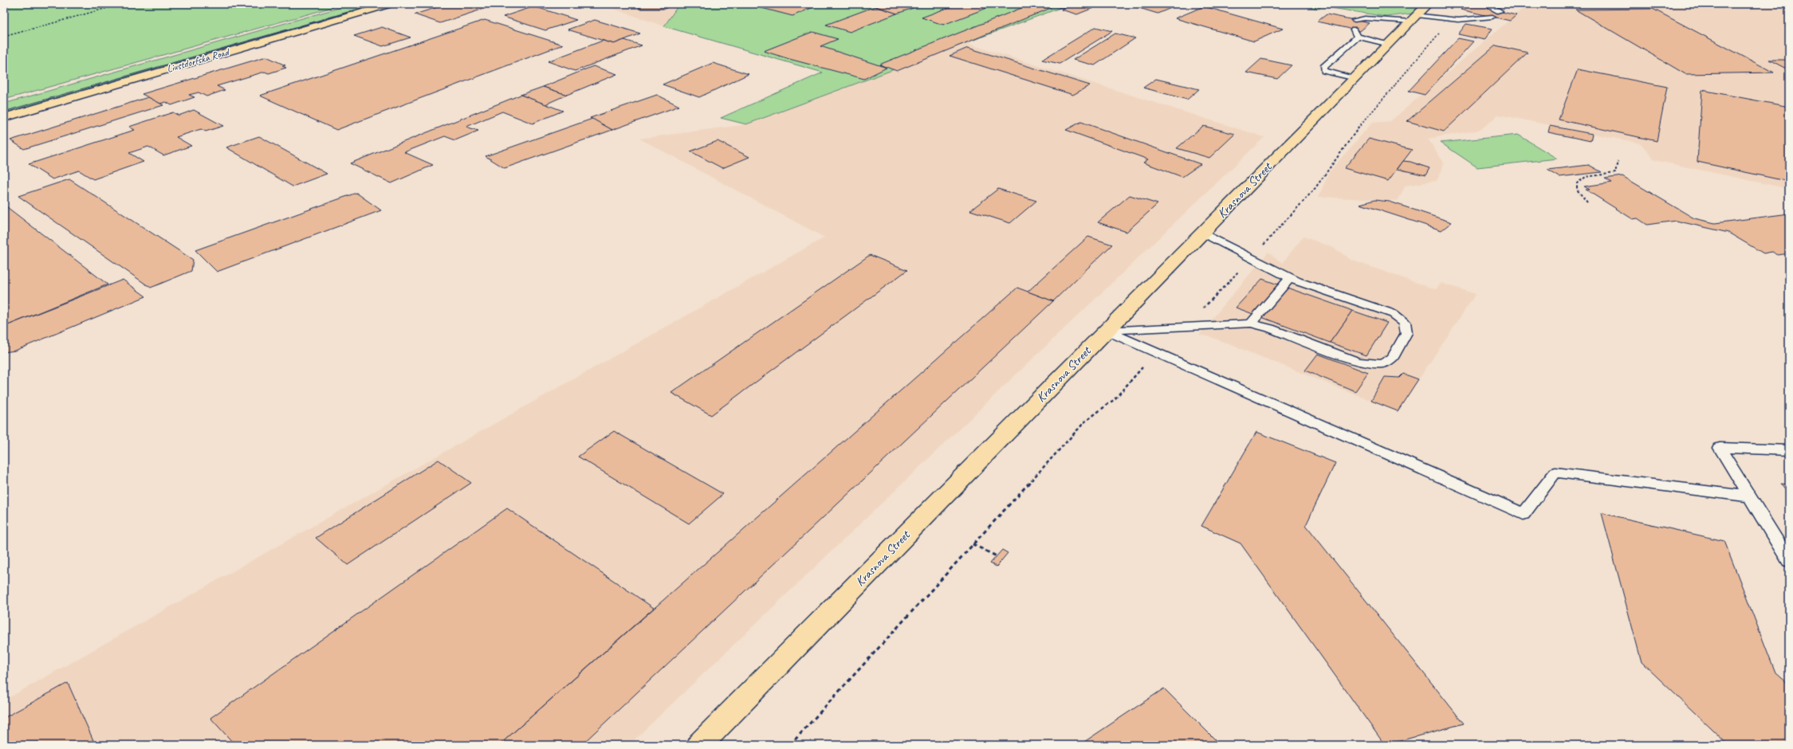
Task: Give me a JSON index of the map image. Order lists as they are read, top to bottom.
{
  "streets": {
    "main road": ["Liustdorfska Road", "Krasnova Street"]
  }
}
